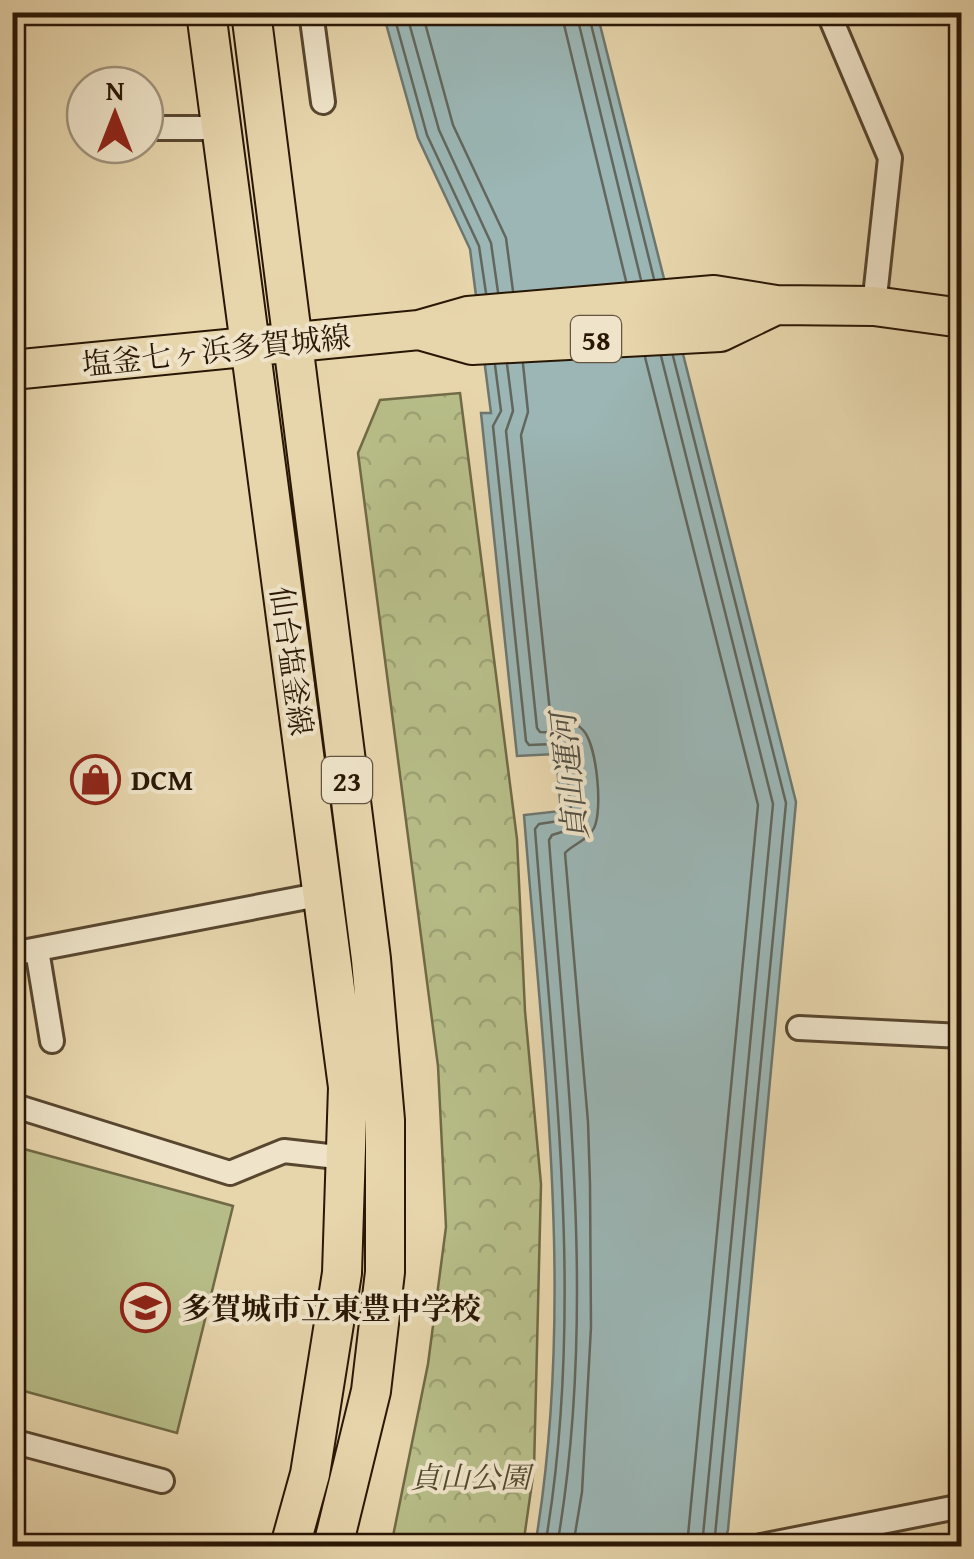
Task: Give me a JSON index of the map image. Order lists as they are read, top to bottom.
{
  "streets": {
    "main road": [
      "58",
      "塩釜七ヶ浜多賀城線",
      "仙台塩釜線",
      "23"
    ]
  },
  "crossings": [
    ["塩釜七ヶ浜多賀城線", "仙台塩釜線"]
  ],
  "water": ["貞山運河"],
  "parks": ["貞山公園"],
  "places": {
    "shop": ["DCM"],
    "school or university": ["多賀城市立東豊中学校"]
  },
  "north": "top"
}
